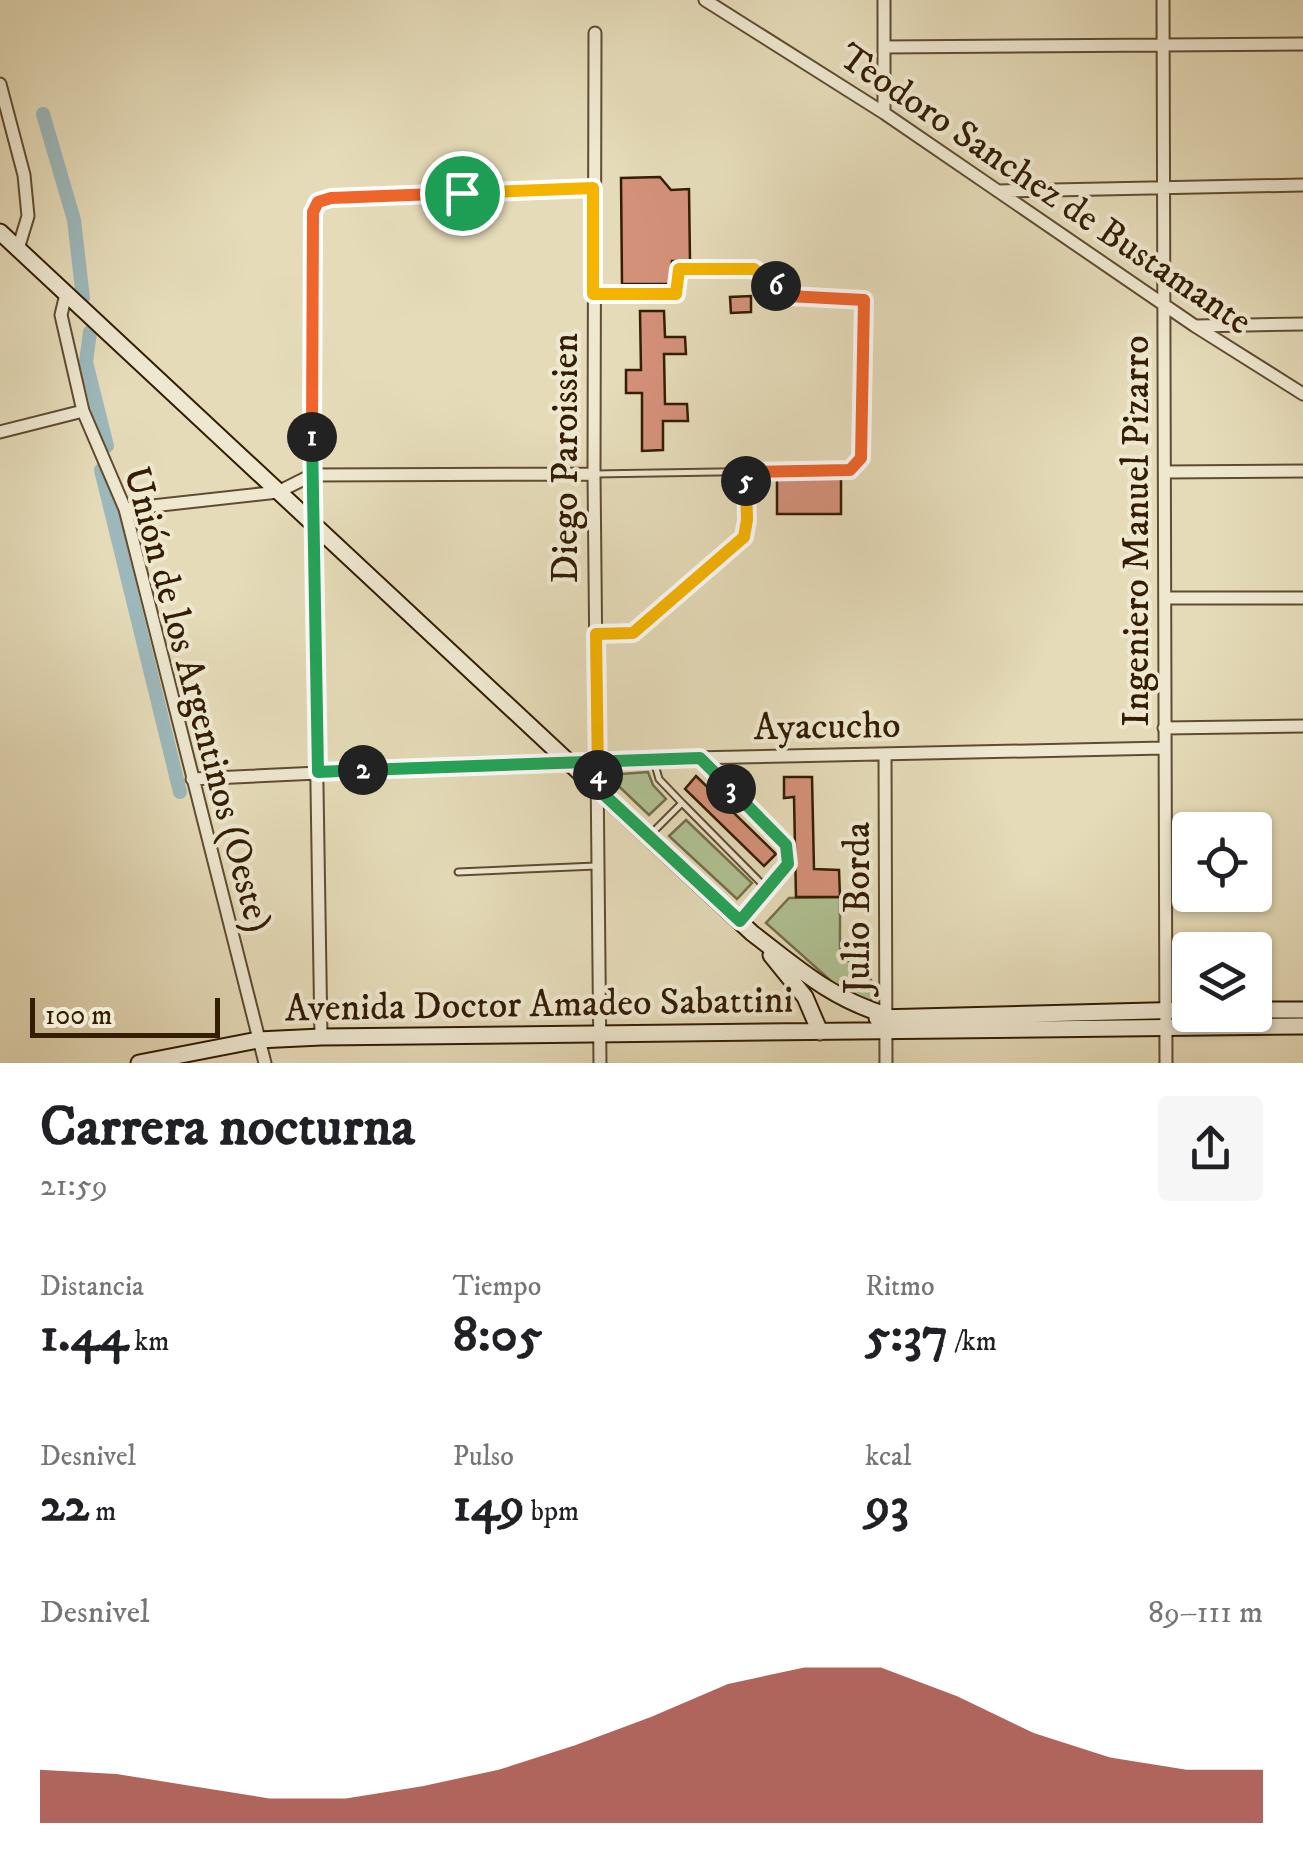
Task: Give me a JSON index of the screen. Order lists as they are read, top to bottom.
{
  "streets": {
    "main road": ["Avenida Doctor Amadeo Sabattini"],
    "street": [
      "Teodoro Sanchez de Bustamante",
      "Diego Paroissien",
      "Ingeniero Manuel Pizarro",
      "Unión de los Argentinos (Oeste)",
      "Ayacucho",
      "Julio Borda"
    ]
  },
  "crossings": [
    ["Teodoro Sanchez de Bustamante", "Ingeniero Manuel Pizarro"],
    ["Diego Paroissien", "Ayacucho"],
    ["Diego Paroissien", "Avenida Doctor Amadeo Sabattini"],
    ["Ingeniero Manuel Pizarro", "Ayacucho"],
    ["Ingeniero Manuel Pizarro", "Avenida Doctor Amadeo Sabattini"],
    ["Unión de los Argentinos (Oeste)", "Ayacucho"],
    ["Unión de los Argentinos (Oeste)", "Avenida Doctor Amadeo Sabattini"],
    ["Ayacucho", "Julio Borda"],
    ["Julio Borda", "Avenida Doctor Amadeo Sabattini"]
  ],
  "scale_bar": "100 m",
  "page": {
    "pins": [
      "6",
      "1",
      "5",
      "2",
      "4",
      "3"
    ],
    "scale": "100 m",
    "heading": ["Carrera nocturna", "21:59"],
    "stats": [
      ["Distancia", "1.44 km"],
      ["Tiempo", "8:05"],
      ["Ritmo", "5:37 /km"],
      ["Desnivel", "22 m"],
      ["Pulso", "149 bpm"],
      ["kcal", "93"]
    ],
    "chart": ["Desnivel", "89–111 m"]
  }
}
